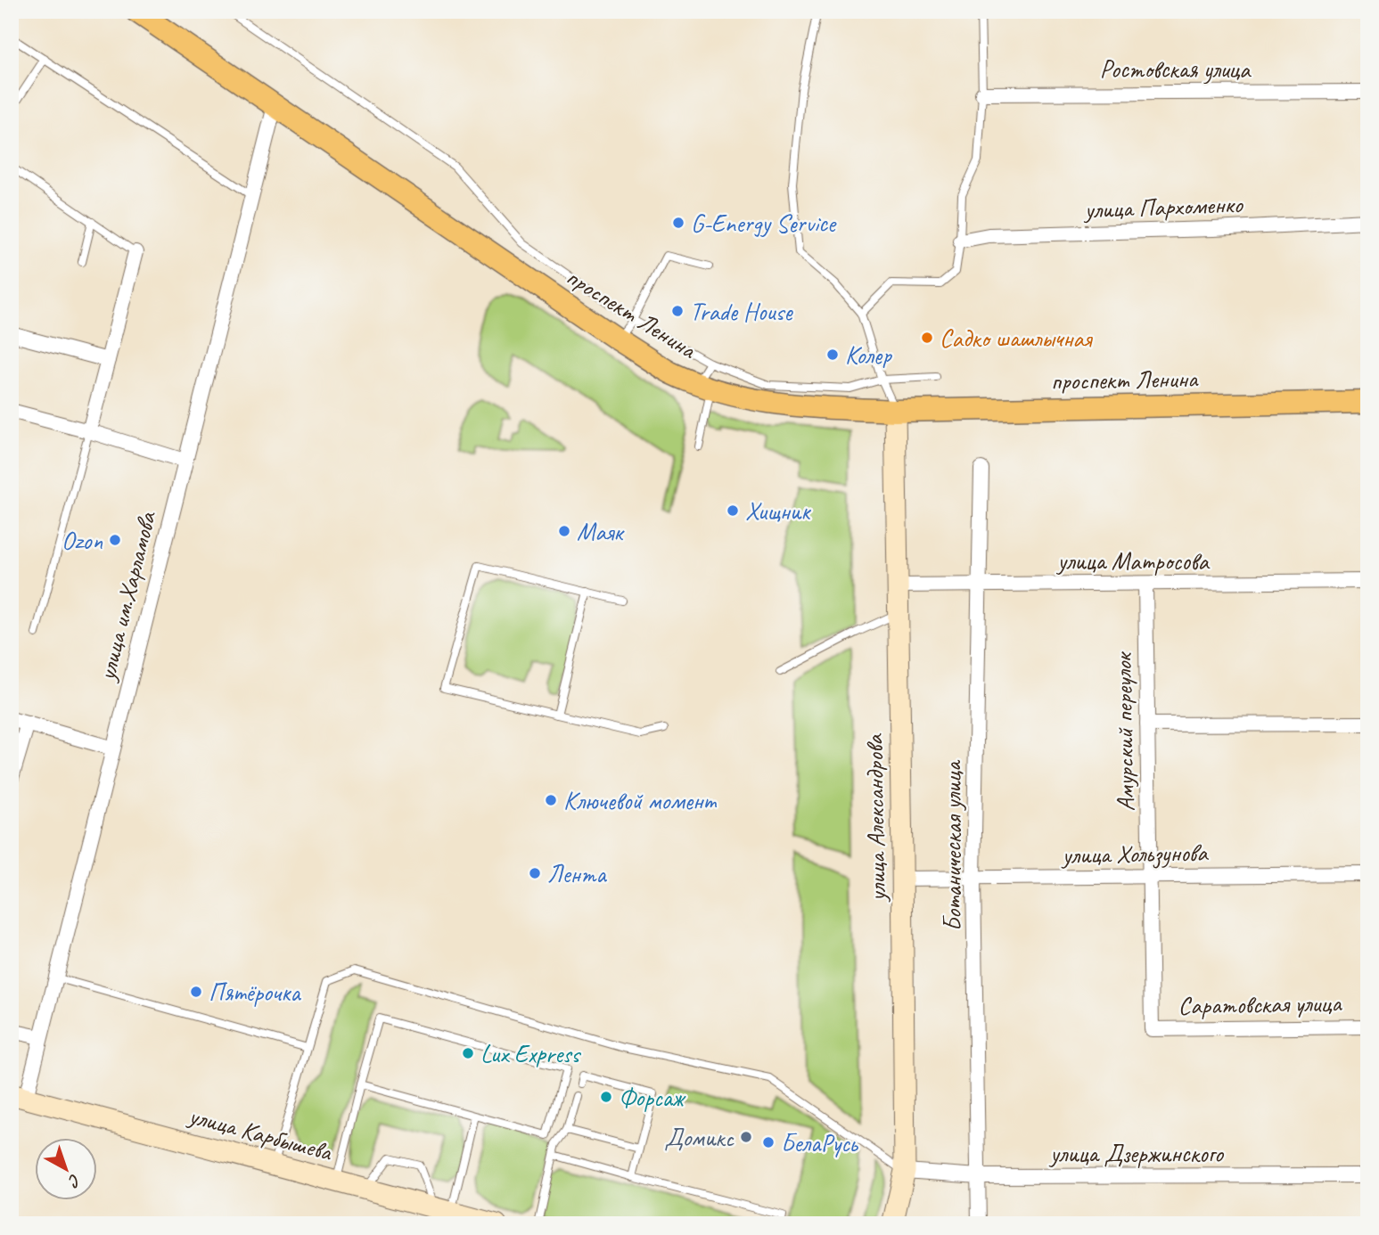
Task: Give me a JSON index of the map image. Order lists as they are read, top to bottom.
{
  "streets": {
    "main road": ["проспект Ленина", "улица Александрова", "улица Карбышева"],
    "street": [
      "Ростовская улица",
      "улица Пархоменко",
      "улица Матросова",
      "улица им.Харламова",
      "Амурский переулок",
      "Ботаническая улица",
      "улица Хользунова",
      "Саратовская улица",
      "улица Дзержинского"
    ]
  },
  "crossings": [
    ["проспект Ленина", "улица им.Харламова"],
    ["проспект Ленина", "улица Александрова"],
    ["улица Матросова", "Амурский переулок"],
    ["улица Матросова", "улица Александрова"],
    ["улица Матросова", "Ботаническая улица"],
    ["улица им.Харламова", "улица Карбышева"],
    ["Амурский переулок", "улица Хользунова"],
    ["Амурский переулок", "Саратовская улица"],
    ["улица Александрова", "улица Хользунова"],
    ["улица Александрова", "улица Дзержинского"],
    ["Ботаническая улица", "улица Хользунова"],
    ["Ботаническая улица", "улица Дзержинского"]
  ],
  "places": [
    "G-Energy Service",
    "Trade House",
    "Садко шашлычная",
    "Колер",
    "Хищник",
    "Маяк",
    "Ozon",
    "Ключевой момент",
    "Лента",
    "Пятёрочка",
    "Lux Express",
    "Форсаж",
    "Домикс",
    "БелаРусь"
  ],
  "north": "bottom right"
}
